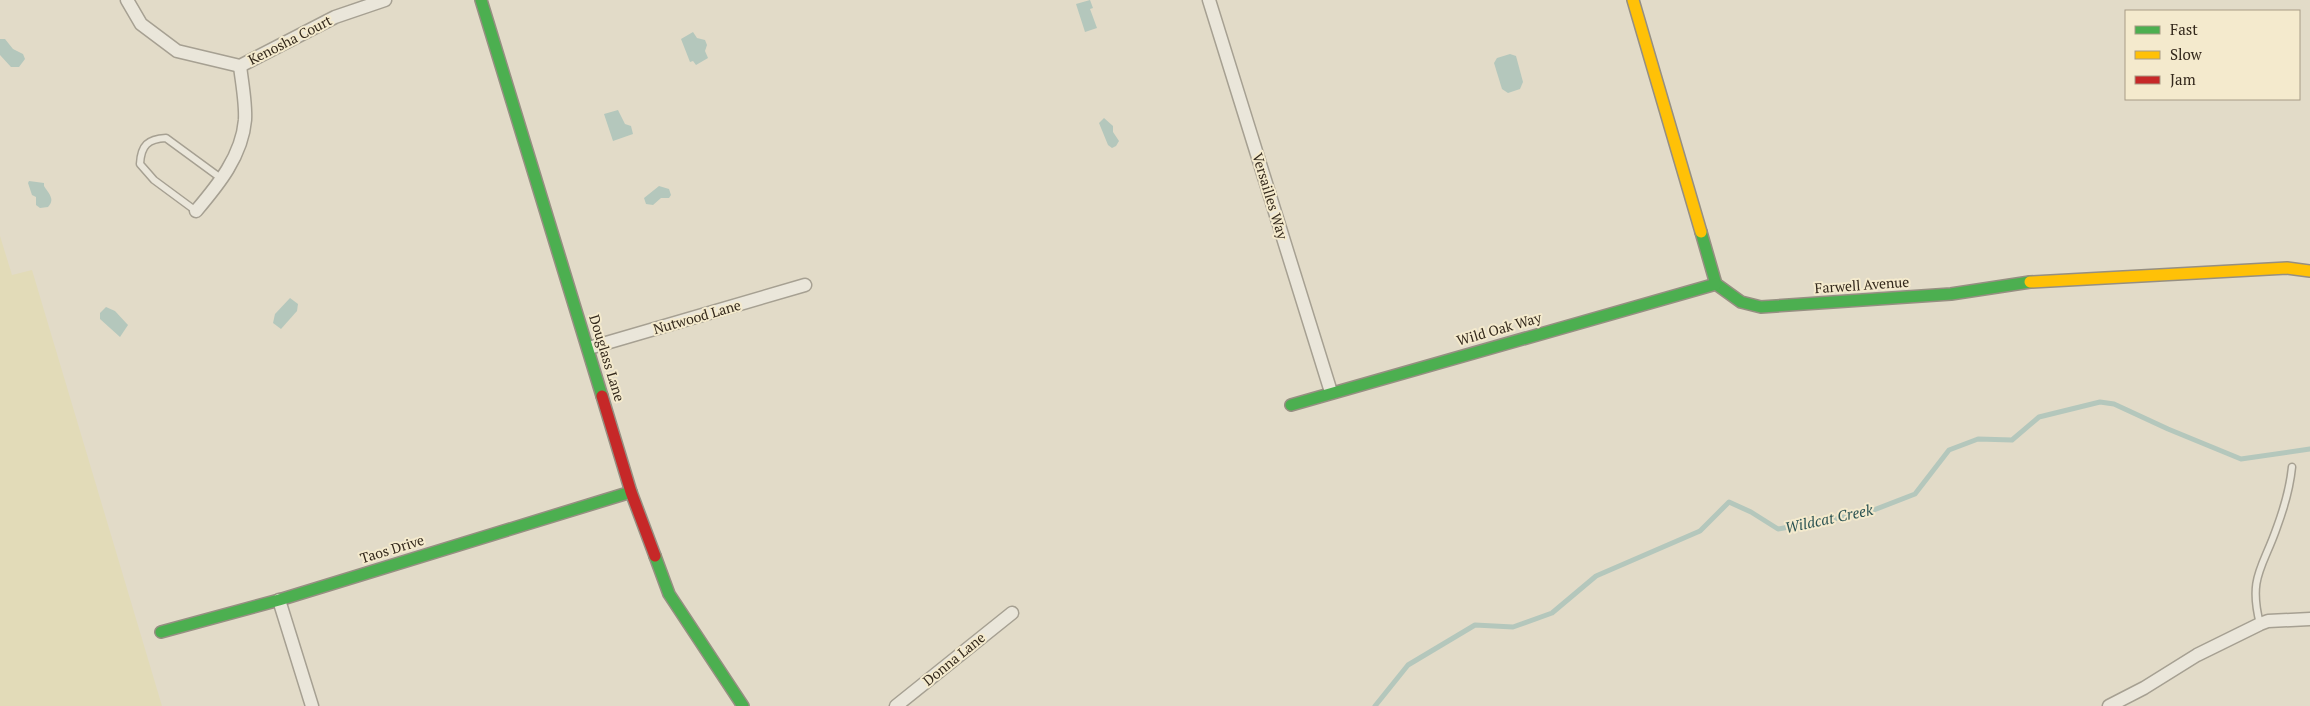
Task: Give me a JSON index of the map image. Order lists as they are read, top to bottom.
{
  "streets": {
    "street": [
      "Kenosha Court",
      "Versailles Way",
      "Farwell Avenue",
      "Nutwood Lane",
      "Wild Oak Way",
      "Douglass Lane",
      "Taos Drive",
      "Donna Lane"
    ]
  },
  "crossings": [
    ["Versailles Way", "Wild Oak Way"],
    ["Farwell Avenue", "Wild Oak Way"],
    ["Nutwood Lane", "Douglass Lane"],
    ["Douglass Lane", "Taos Drive"]
  ],
  "water": ["Wildcat Creek"],
  "legend": ["Fast", "Slow", "Jam"]
}
